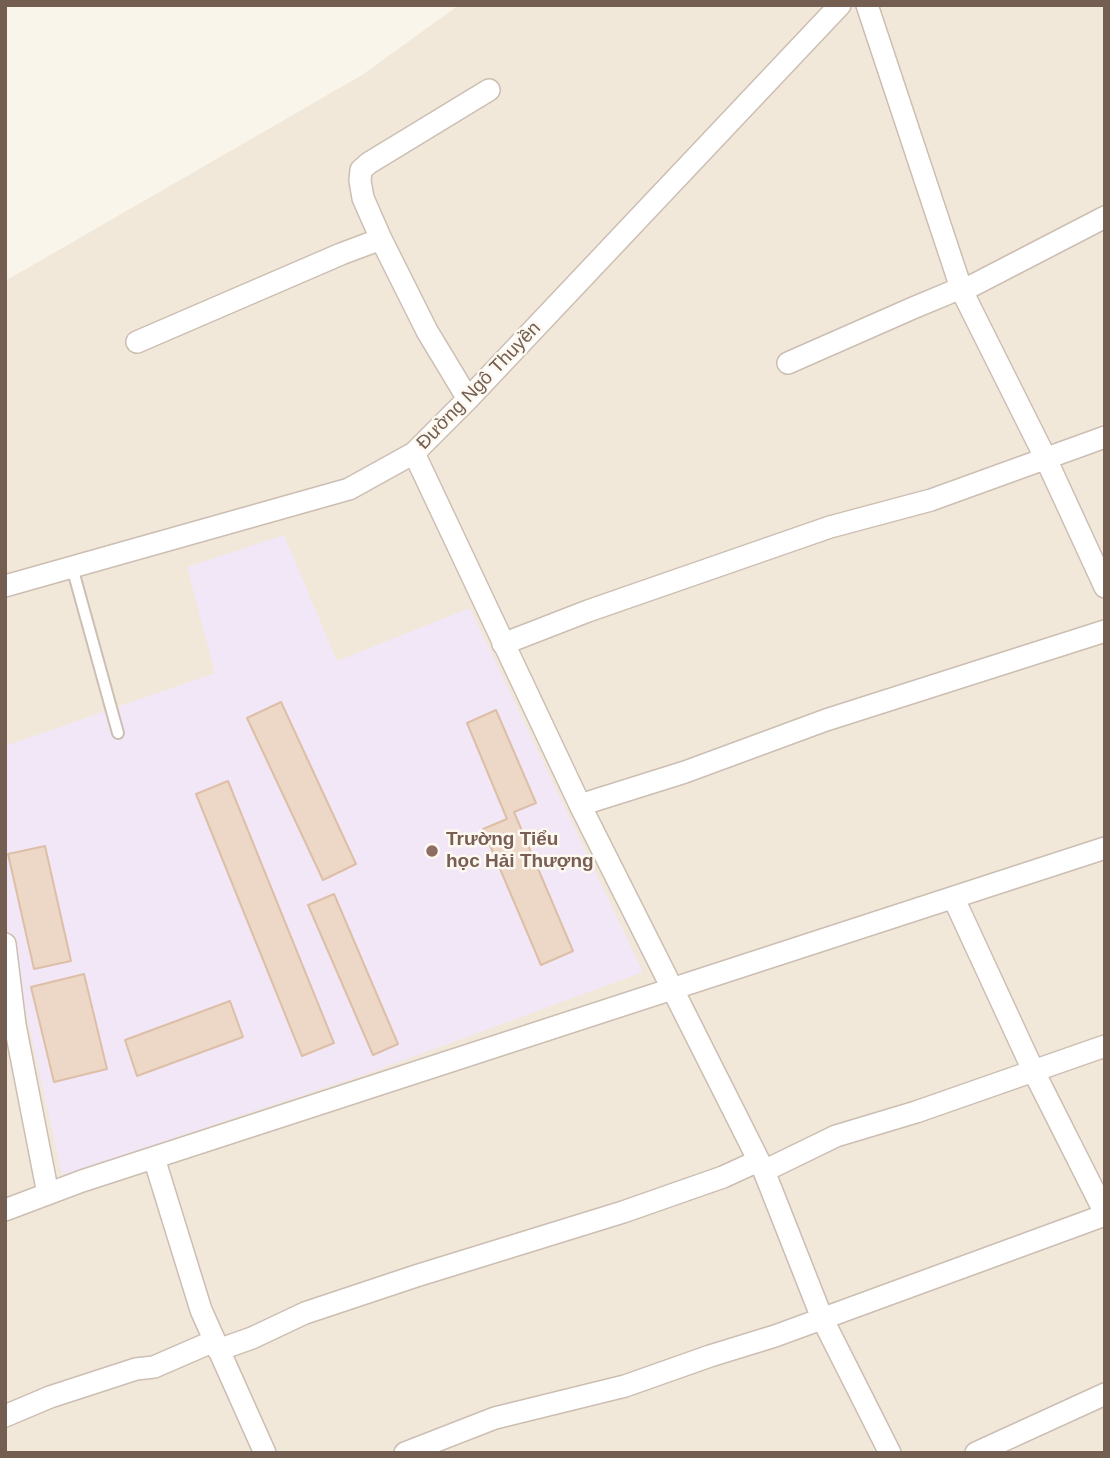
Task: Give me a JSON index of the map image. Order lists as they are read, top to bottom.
{
  "streets": {
    "street": ["Đường Ngô Thuyền"]
  },
  "places": ["Trường Tiểu học Hải Thượng"]
}
